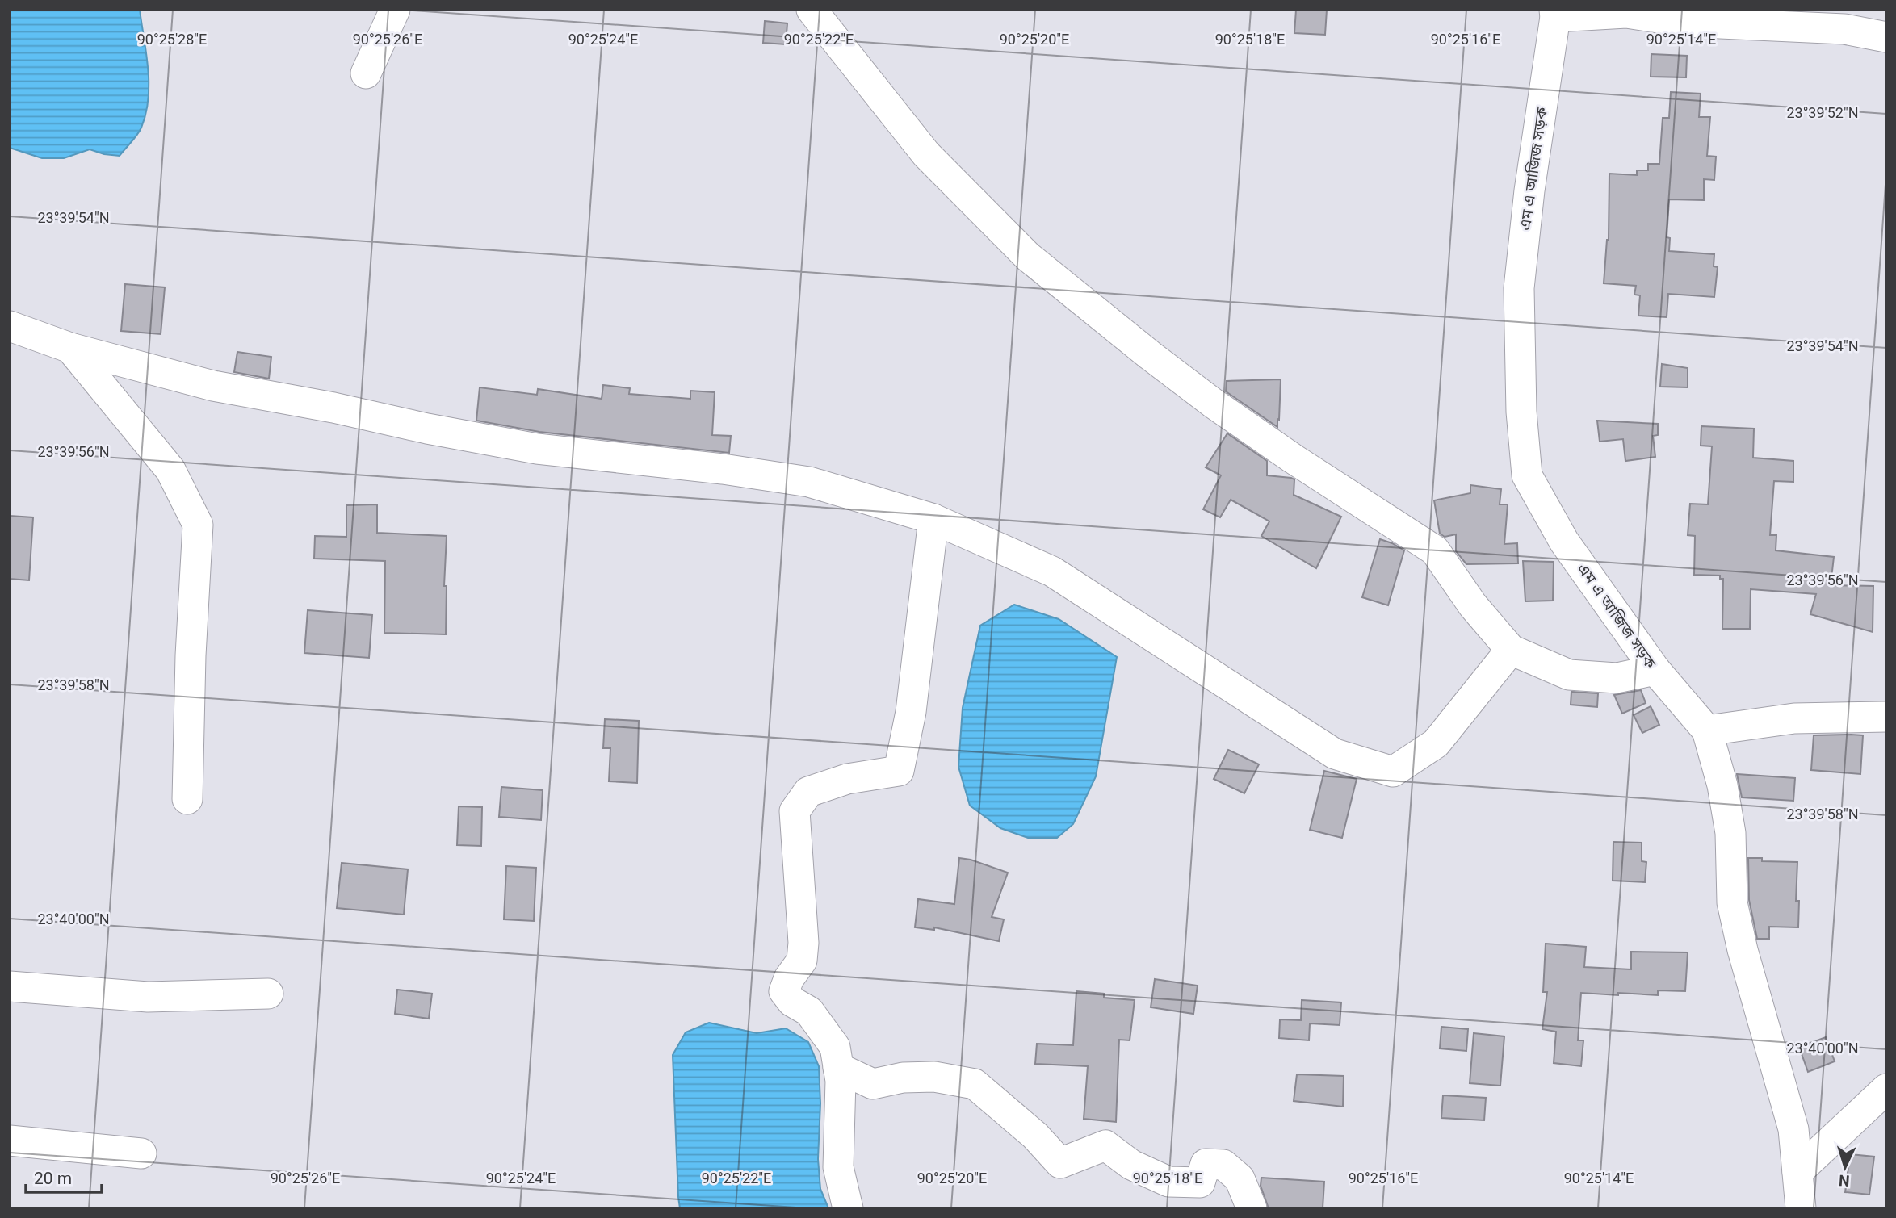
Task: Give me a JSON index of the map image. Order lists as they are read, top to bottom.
{
  "streets": {
    "street": ["এম এ আজিজ সড়ক"]
  },
  "scale_bar": "20 m",
  "north": "bottom",
  "coordinates": [
    "90°25'28\"E",
    "90°25'26\"E",
    "90°25'24\"E",
    "90°25'22\"E",
    "90°25'20\"E",
    "90°25'18\"E",
    "90°25'16\"E",
    "90°25'14\"E",
    "23°39'52\"N",
    "23°39'54\"N",
    "23°39'56\"N",
    "23°39'58\"N",
    "23°40'00\"N"
  ]
}
